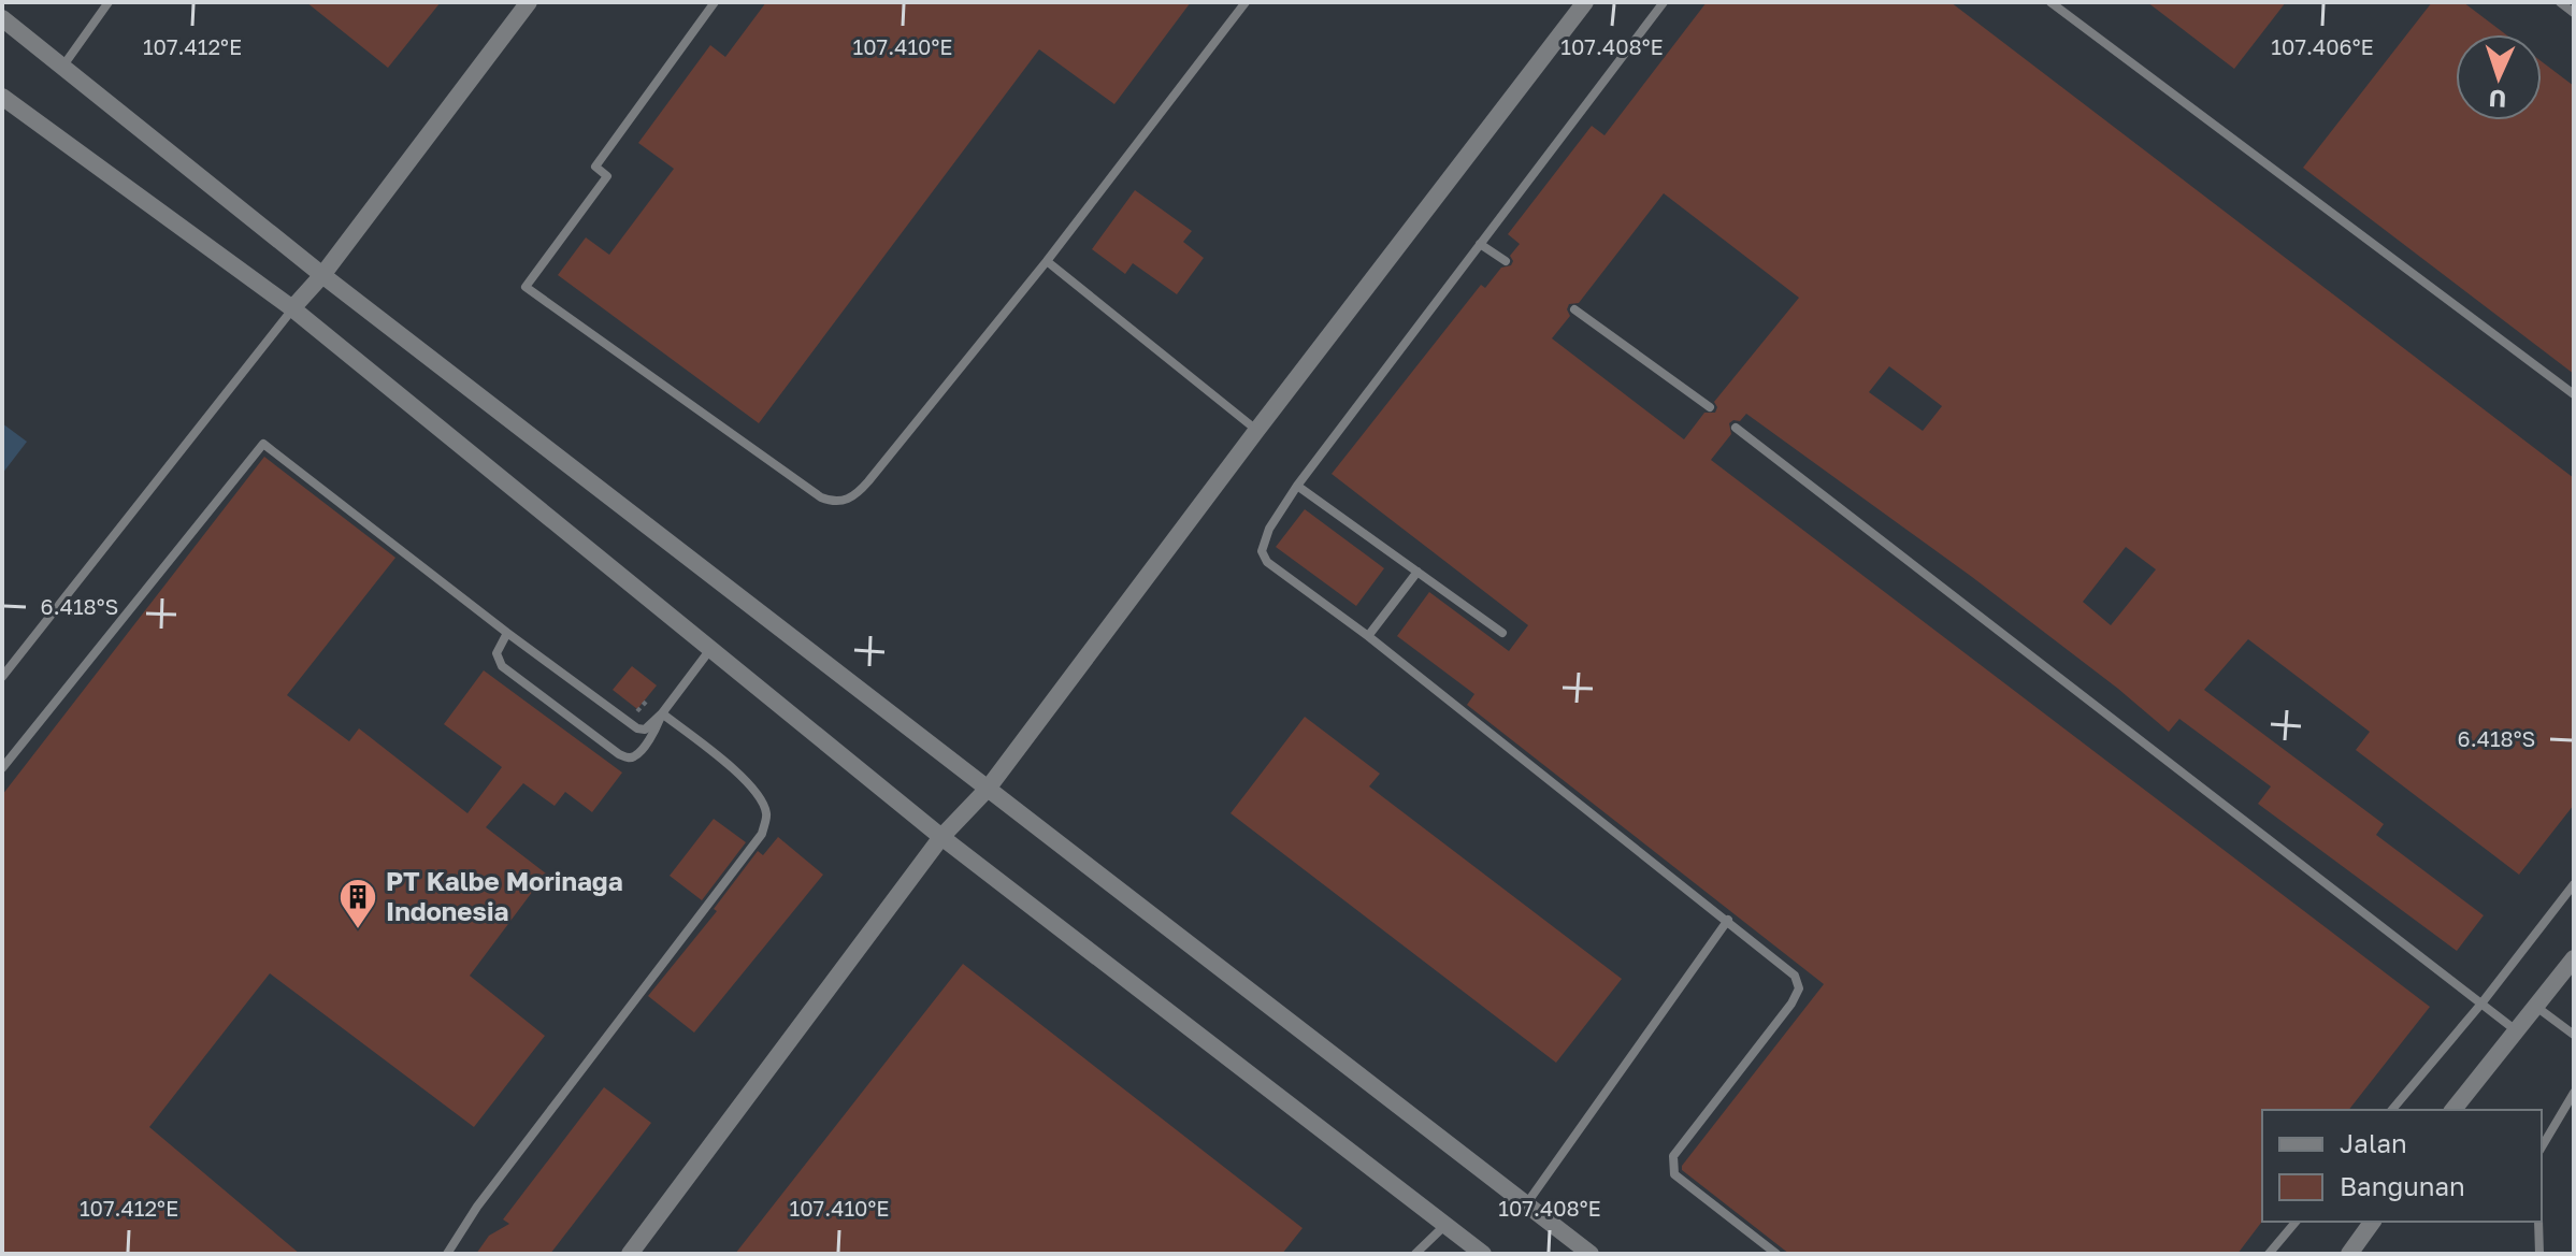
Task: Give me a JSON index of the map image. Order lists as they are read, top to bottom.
{
  "places": {
    "building": ["PT Kalbe Morinaga Indonesia"]
  },
  "legend": ["Jalan", "Bangunan"],
  "north": "bottom",
  "coordinates": [
    "107.412°E",
    "107.410°E",
    "107.408°E",
    "107.406°E",
    "6.418°S"
  ]
}
